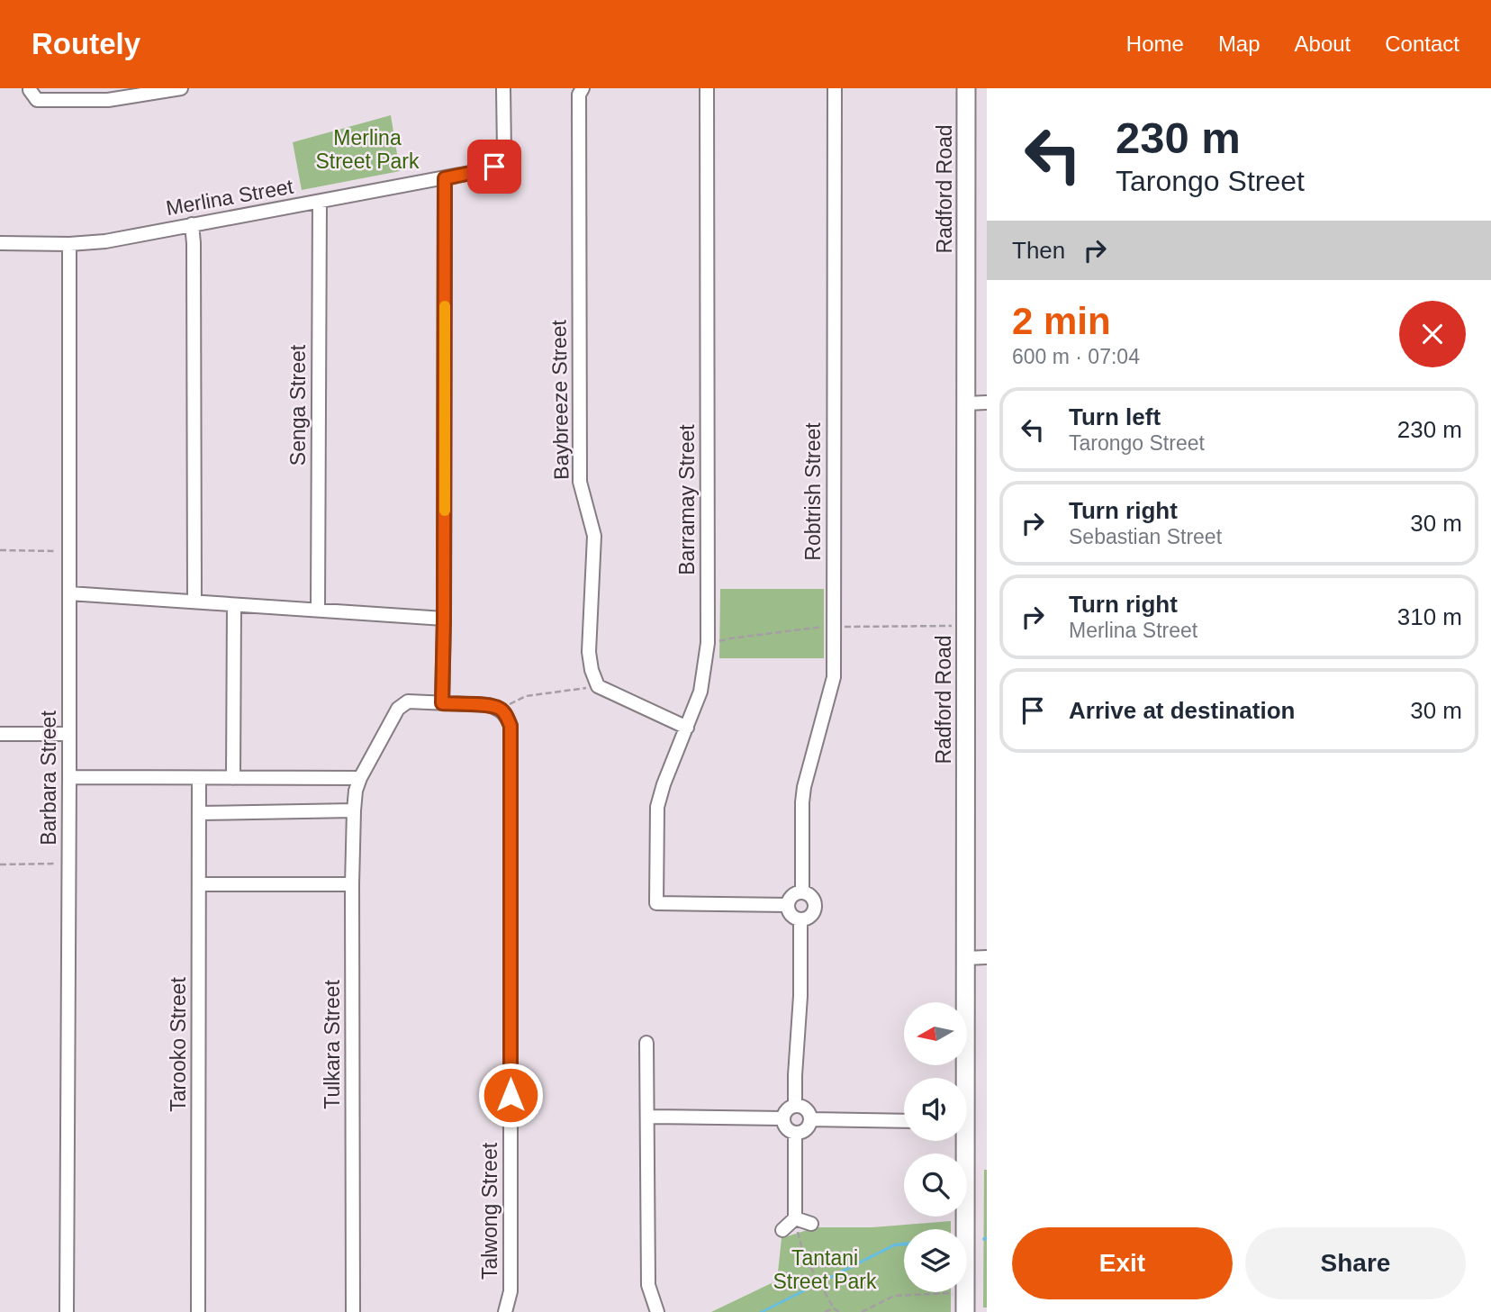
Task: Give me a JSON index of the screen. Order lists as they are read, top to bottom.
{
  "streets": {
    "street": [
      "Radford Road",
      "Merlina Street",
      "Baybreeze Street",
      "Senga Street",
      "Robtrish Street",
      "Barramay Street",
      "Barbara Street",
      "Tarooko Street",
      "Tulkara Street",
      "Talwong Street"
    ]
  },
  "crossings": [
    ["Merlina Street", "Senga Street"],
    ["Merlina Street", "Barbara Street"],
    ["Robtrish Street", "Barramay Street"]
  ],
  "parks": ["Merlina Street Park", "Tantani Street Park"],
  "north": "left",
  "page": {
    "header": "Routely",
    "nav": [
      "Home",
      "Map",
      "About",
      "Contact"
    ],
    "turn": ["230 m", "Tarongo Street"],
    "then": "Then",
    "heading": ["2 min", "600 m · 07:04"],
    "list": [
      {
        "name": "Turn left",
        "note": "Tarongo Street",
        "value": "230 m"
      },
      {
        "name": "Turn right",
        "note": "Sebastian Street",
        "value": "30 m"
      },
      {
        "name": "Turn right",
        "note": "Merlina Street",
        "value": "310 m"
      },
      {
        "name": "Arrive at destination",
        "value": "30 m"
      }
    ],
    "buttons": ["Exit", "Share"]
  }
}
